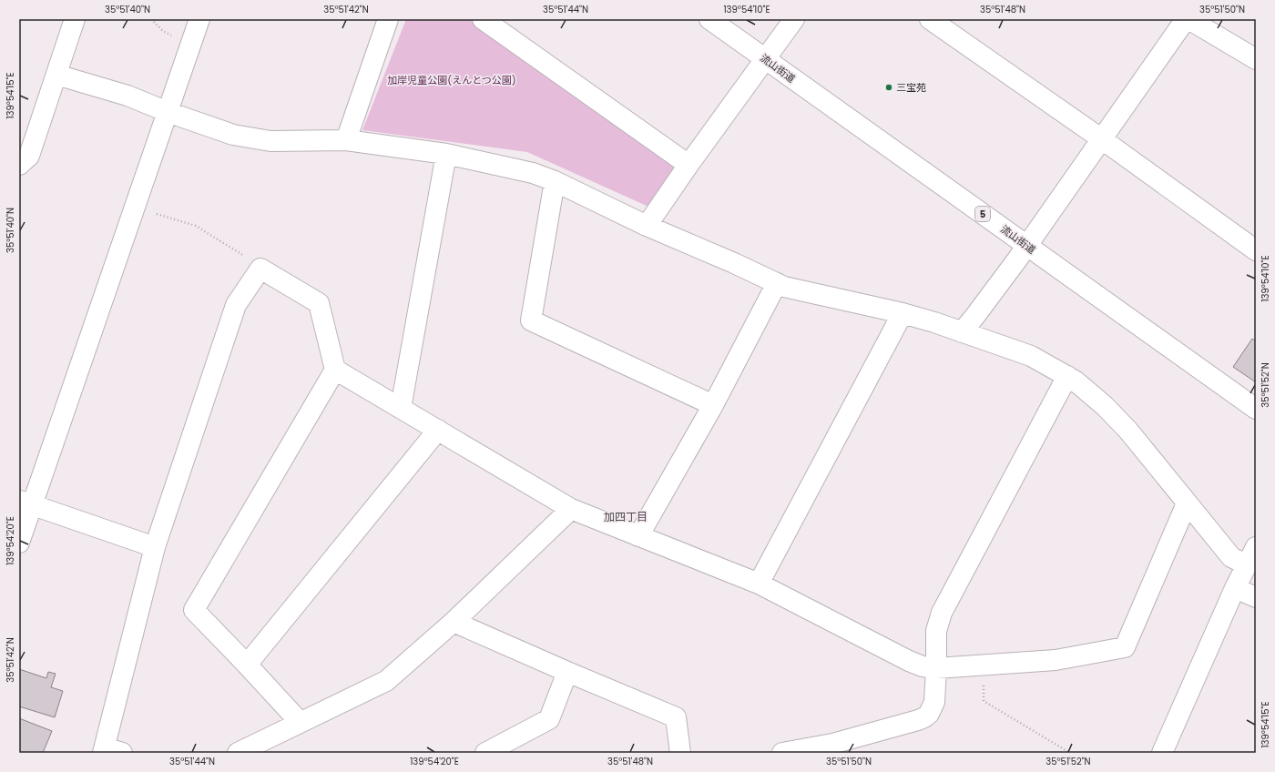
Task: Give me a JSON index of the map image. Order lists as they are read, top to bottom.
{
  "streets": {
    "street": ["流山街道", "5"]
  },
  "districts": ["加四丁目"],
  "parks": ["加岸児童公園(えんとつ公園)"],
  "places": ["三宝苑"],
  "coordinates": [
    "35°51'40\"N",
    "35°51'42\"N",
    "35°51'44\"N",
    "139°54'10\"E",
    "35°51'48\"N",
    "35°51'50\"N",
    "139°54'15\"E",
    "35°51'52\"N",
    "139°54'20\"E"
  ]
}
